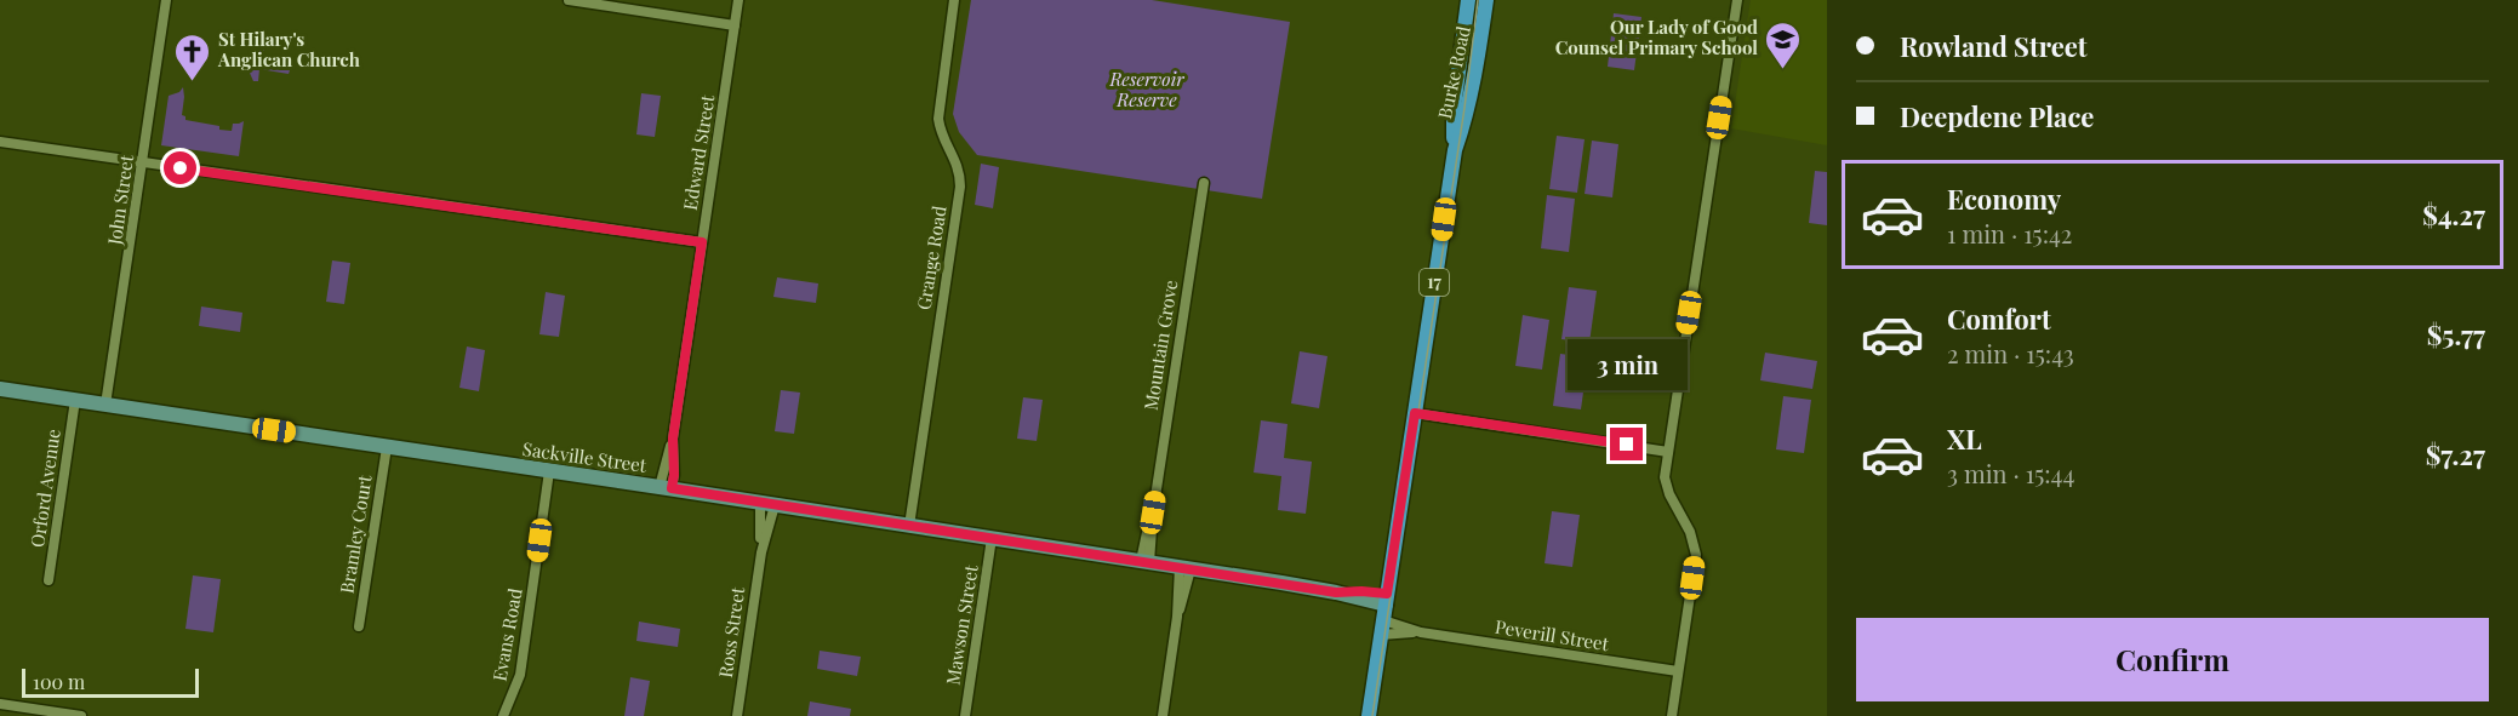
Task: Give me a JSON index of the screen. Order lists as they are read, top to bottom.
{
  "streets": {
    "main road": ["Burke Road", "17"],
    "street": [
      "Edward Street",
      "John Street",
      "Grange Road",
      "Mountain Grove",
      "Sackville Street",
      "Orford Avenue",
      "Bramley Court",
      "Mawson Street",
      "Ross Street",
      "Evans Road",
      "Peverill Street"
    ]
  },
  "crossings": [
    ["Burke Road", "Sackville Street"],
    ["Burke Road", "Peverill Street"],
    ["Edward Street", "Sackville Street"],
    ["John Street", "Sackville Street"],
    ["Grange Road", "Sackville Street"],
    ["Mountain Grove", "Sackville Street"],
    ["Sackville Street", "Orford Avenue"],
    ["Sackville Street", "Bramley Court"],
    ["Sackville Street", "Mawson Street"],
    ["Sackville Street", "Ross Street"],
    ["Sackville Street", "Evans Road"],
    ["Sackville Street", "Peverill Street"]
  ],
  "parks": ["Reservoir Reserve"],
  "places": {
    "school or university": ["Our Lady of Good Counsel Primary School"],
    "church": ["St Hilary's Anglican Church"]
  },
  "scale_bar": "100 m",
  "page": {
    "banner": ["Rowland Street", "Deepdene Place"],
    "list": [
      {
        "name": "Economy",
        "note": "1 min · 15:42",
        "value": "$4.27"
      },
      {
        "name": "Comfort",
        "note": "2 min · 15:43",
        "value": "$5.77"
      },
      {
        "name": "XL",
        "note": "3 min · 15:44",
        "value": "$7.27"
      }
    ],
    "bubble": "3 min",
    "buttons": "Confirm",
    "scale": "100 m"
  }
}
